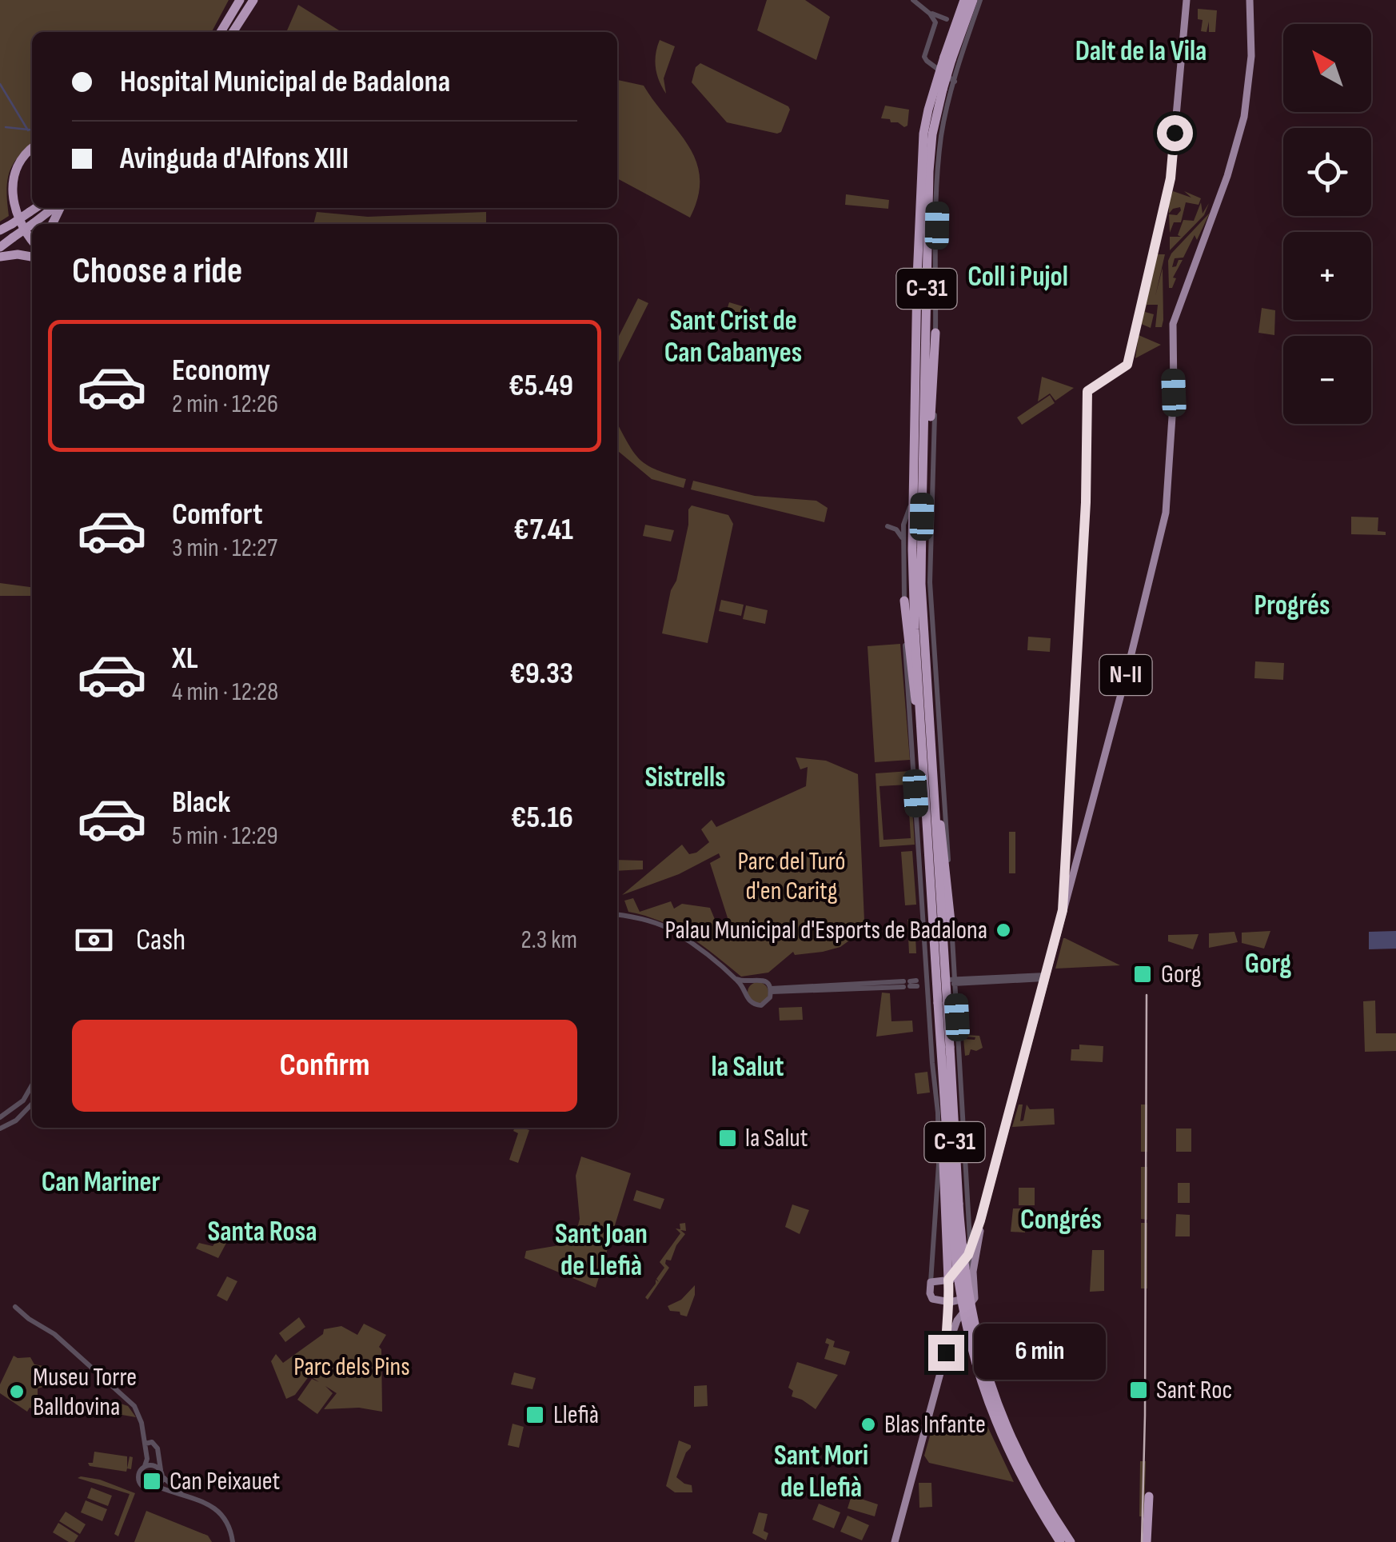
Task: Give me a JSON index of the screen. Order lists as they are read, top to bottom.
{
  "streets": {
    "highway": ["C-31"],
    "main road": ["N-II"]
  },
  "districts": [
    "Dalt de la Vila",
    "Coll i Pujol",
    "Sant Crist de Can Cabanyes",
    "Progrés",
    "Sistrells",
    "Gorg",
    "la Salut",
    "Can Mariner",
    "Congrés",
    "Santa Rosa",
    "Sant Joan de Llefià",
    "Sant Mori de Llefià"
  ],
  "parks": ["Parc del Turó d'en Caritg", "Parc dels Pins"],
  "places": {
    "other": ["Palau Municipal d'Esports de Badalona", "Museu Torre Balldovina", "Blas Infante"],
    "transit": [
      "Gorg",
      "la Salut",
      "Sant Roc",
      "Llefià",
      "Can Peixauet"
    ]
  },
  "north": "top left",
  "page": {
    "map_buttons": ["+", "−"],
    "banner": ["Hospital Municipal de Badalona", "Avinguda d'Alfons XIII"],
    "heading": "Choose a ride",
    "list": [
      {
        "name": "Economy",
        "note": "2 min · 12:26",
        "value": "€5.49"
      },
      {
        "name": "Comfort",
        "note": "3 min · 12:27",
        "value": "€7.41"
      },
      {
        "name": "XL",
        "note": "4 min · 12:28",
        "value": "€9.33"
      },
      {
        "name": "Black",
        "note": "5 min · 12:29",
        "value": "€5.16"
      }
    ],
    "pay": ["Cash", "2.3 km"],
    "buttons": "Confirm",
    "bubble": "6 min"
  }
}
